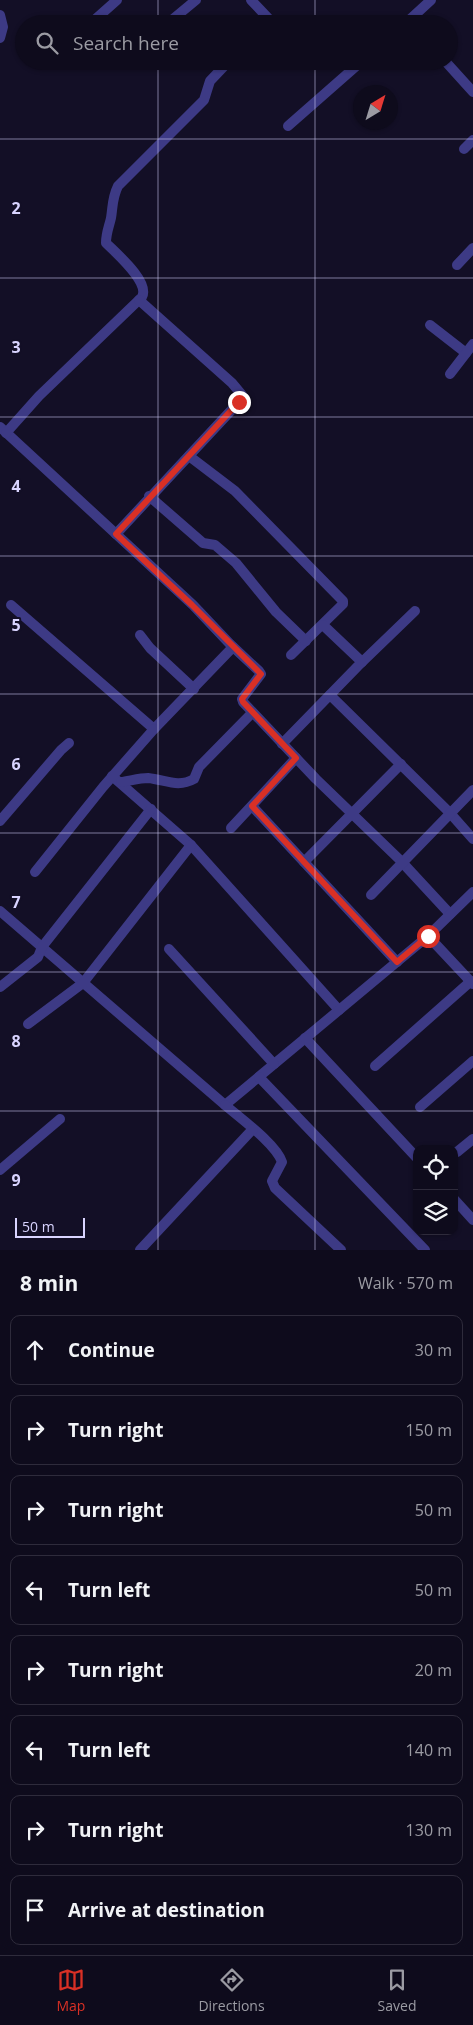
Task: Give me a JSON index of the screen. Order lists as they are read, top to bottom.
{
  "scale_bar": "50 m",
  "north": "top right",
  "page": {
    "search": "Search here",
    "scale": "50 m",
    "heading": ["8 min", "Walk · 570 m"],
    "list": [
      ["Continue", "30 m"],
      ["Turn right", "150 m"],
      ["Turn right", "50 m"],
      ["Turn left", "50 m"],
      ["Turn right", "20 m"],
      ["Turn left", "140 m"],
      ["Turn right", "130 m"],
      "Arrive at destination"
    ],
    "nav": ["Map", "Directions", "Saved"]
  },
  "grid": {
    "rows": [
      "2",
      "3",
      "4",
      "5",
      "6",
      "7",
      "8",
      "9"
    ]
  }
}
